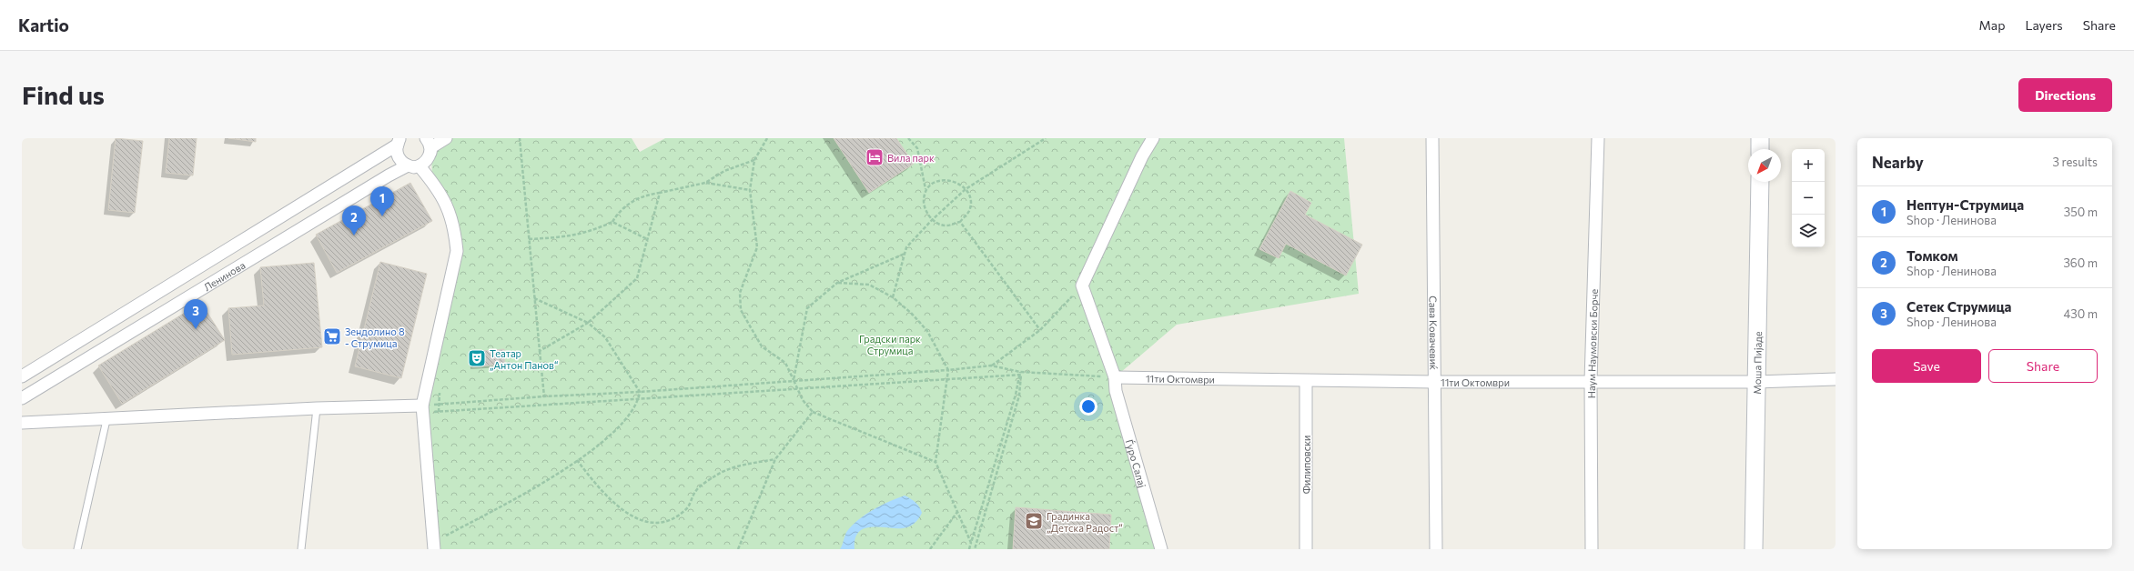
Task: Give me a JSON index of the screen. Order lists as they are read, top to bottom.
{
  "streets": {
    "street": [
      "Ленинова",
      "Сава Ковачевиќ",
      "Наум Наумовски Борче",
      "Моша Пијаде",
      "11ти Октомври",
      "Ѓуро Салај",
      "Филиповски"
    ]
  },
  "crossings": [
    ["Сава Ковачевиќ", "11ти Октомври"],
    ["Наум Наумовски Борче", "11ти Октомври"],
    ["Моша Пијаде", "11ти Октомври"],
    ["11ти Октомври", "Ѓуро Салај"],
    ["11ти Октомври", "Филиповски"]
  ],
  "parks": ["Градски парк Струмица"],
  "places": {
    "hotel": ["Вила парк"],
    "supermarket": ["Зендолино 8 - Струмица"],
    "theatre": ["Театар „Антон Панов“"],
    "school or university": ["Градинка „Детска Радост“"]
  },
  "north": "bottom left",
  "page": {
    "header": "Kartio",
    "nav": ["Map", "Layers", "Share"],
    "buttons": [
      "Directions",
      ["Save", "Share"]
    ],
    "title": "Find us",
    "heading": ["Nearby", "3 results"],
    "map_buttons": ["+", "−"],
    "list": [
      {
        "mark": "1",
        "name": "Нептун-Струмица",
        "note": "Shop · Ленинова",
        "value": "350 m"
      },
      {
        "mark": "2",
        "name": "Томком",
        "note": "Shop · Ленинова",
        "value": "360 m"
      },
      {
        "mark": "3",
        "name": "Сетек Струмица",
        "note": "Shop · Ленинова",
        "value": "430 m"
      }
    ],
    "pins": ["1", "2", "3"]
  }
}
